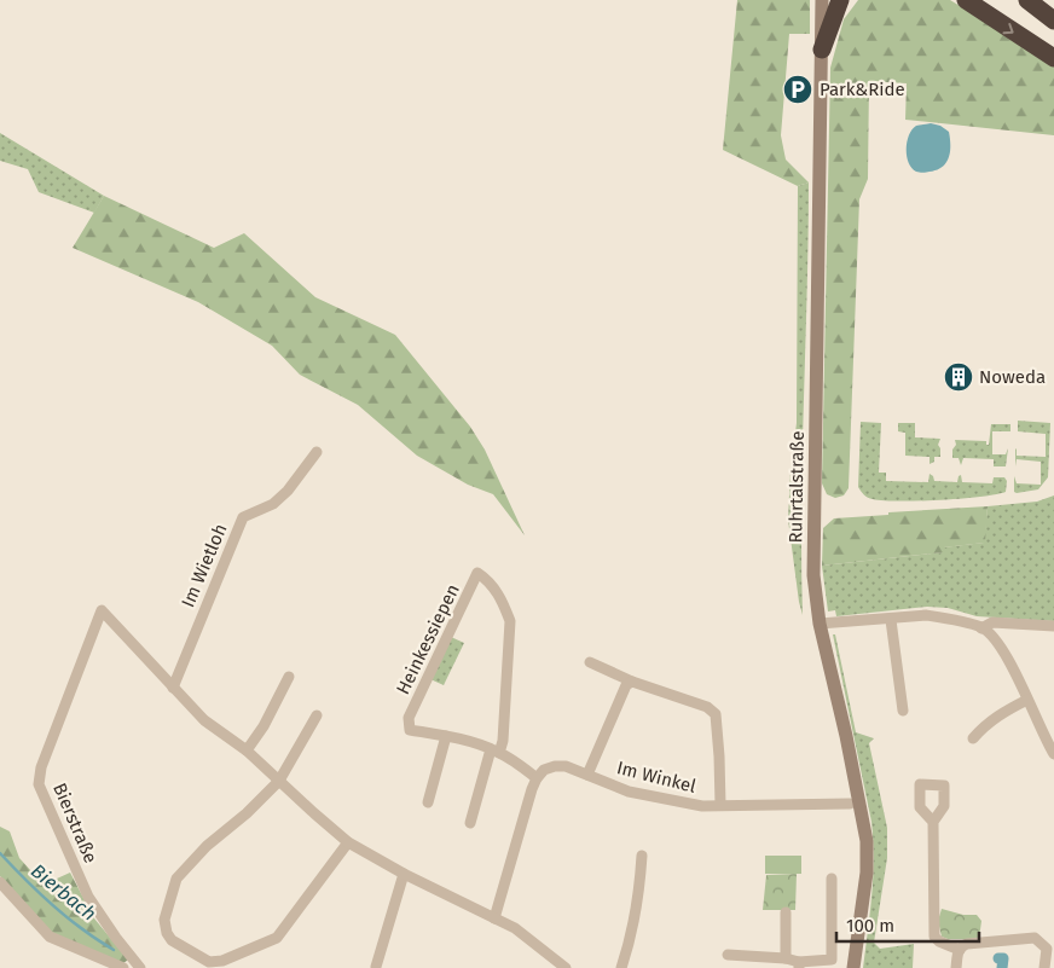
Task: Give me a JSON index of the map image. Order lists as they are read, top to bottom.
{
  "streets": {
    "main road": ["Ruhrtalstraße"],
    "street": [
      "Im Wietloh",
      "Heinkessiepen",
      "Im Winkel",
      "Bierstraße"
    ]
  },
  "crossings": [
    ["Im Wietloh", "Bierstraße"]
  ],
  "water": ["Bierbach"],
  "places": {
    "parking": ["Park&Ride"],
    "building": ["Noweda"]
  },
  "scale_bar": "100 m"
}
